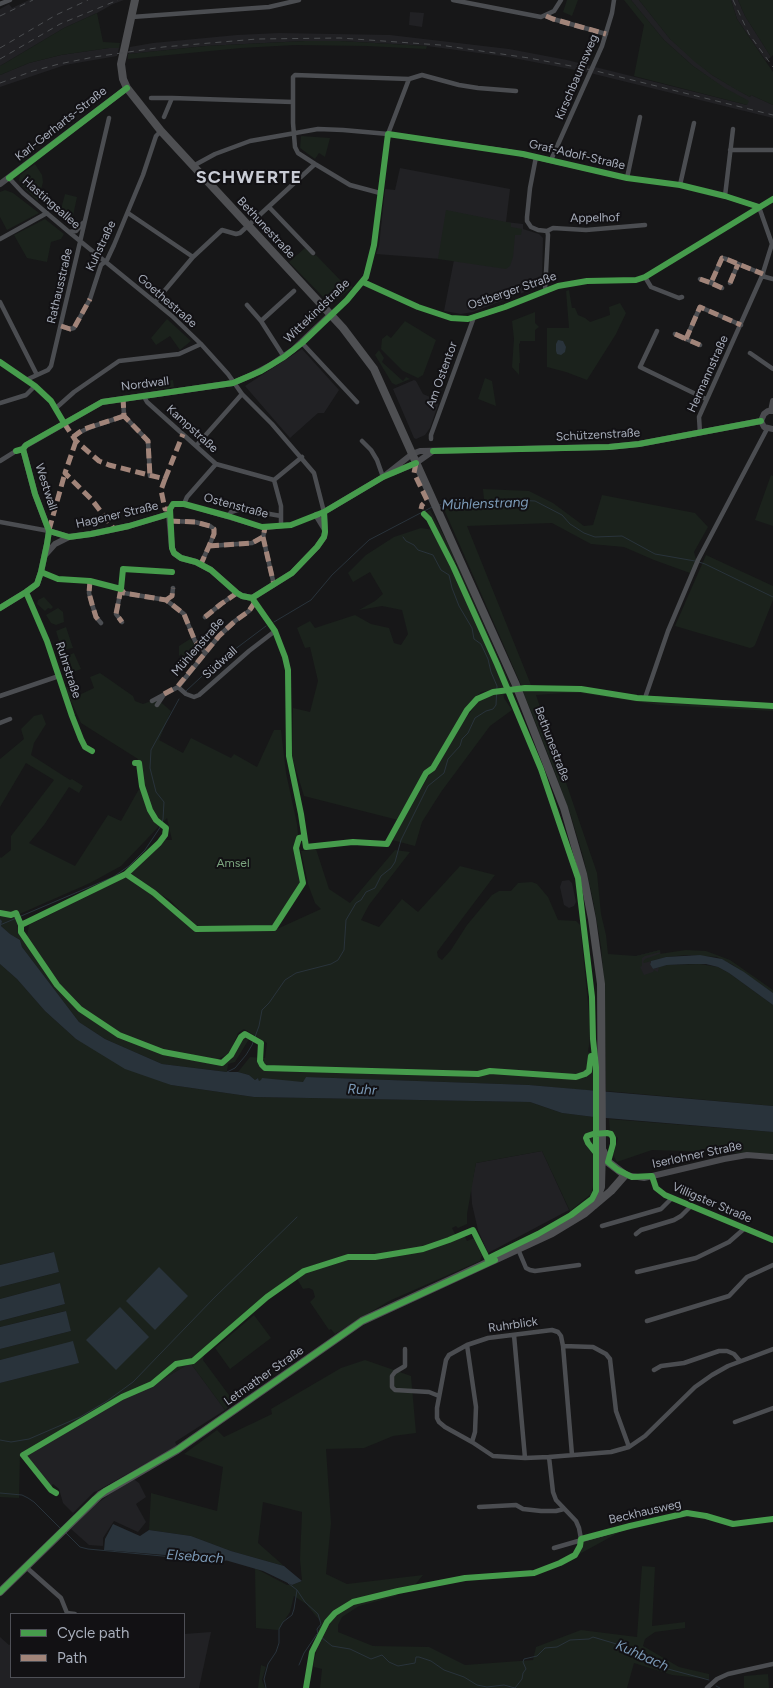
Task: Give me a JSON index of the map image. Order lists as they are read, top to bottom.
{
  "streets": {
    "main road": [
      "Karl-Gerharts-Straße",
      "Bethunestraße",
      "Wittekindstraße",
      "Nordwall",
      "Schützenstraße",
      "Westwall",
      "Ostenstraße",
      "Hagener Straße",
      "Iserlohner Straße",
      "Letmather Straße"
    ],
    "street": [
      "Kirschbaumsweg",
      "Graf-Adolf-Straße",
      "Hastingsallee",
      "Appelhof",
      "Kuhstraße",
      "Rathausstraße",
      "Ostberger Straße",
      "Goethestraße",
      "Hermannstraße",
      "Am Ostentor",
      "Kampstraße",
      "Mühlenstraße",
      "Südwall",
      "Ruhrstraße",
      "Villigster Straße",
      "Ruhrblick",
      "Beckhausweg"
    ]
  },
  "crossings": [
    ["Kirschbaumsweg", "Graf-Adolf-Straße"],
    ["Karl-Gerharts-Straße", "Hastingsallee"],
    ["Karl-Gerharts-Straße", "Bethunestraße"],
    ["Graf-Adolf-Straße", "Bethunestraße"],
    ["Graf-Adolf-Straße", "Ostberger Straße"],
    ["Graf-Adolf-Straße", "Wittekindstraße"],
    ["Graf-Adolf-Straße", "Hermannstraße"],
    ["Hastingsallee", "Rathausstraße"],
    ["Hastingsallee", "Goethestraße"],
    ["Bethunestraße", "Kuhstraße"],
    ["Bethunestraße", "Wittekindstraße"],
    ["Bethunestraße", "Schützenstraße"],
    ["Bethunestraße", "Ostenstraße"],
    ["Bethunestraße", "Letmather Straße"],
    ["Kuhstraße", "Rathausstraße"],
    ["Kuhstraße", "Goethestraße"],
    ["Rathausstraße", "Goethestraße"],
    ["Ostberger Straße", "Wittekindstraße"],
    ["Ostberger Straße", "Hermannstraße"],
    ["Ostberger Straße", "Am Ostentor"],
    ["Goethestraße", "Wittekindstraße"],
    ["Goethestraße", "Nordwall"],
    ["Wittekindstraße", "Nordwall"],
    ["Hermannstraße", "Schützenstraße"],
    ["Nordwall", "Kampstraße"],
    ["Nordwall", "Westwall"],
    ["Schützenstraße", "Ostenstraße"],
    ["Westwall", "Hagener Straße"],
    ["Ostenstraße", "Hagener Straße"],
    ["Mühlenstraße", "Südwall"],
    ["Iserlohner Straße", "Villigster Straße"],
    ["Iserlohner Straße", "Letmather Straße"]
  ],
  "districts": ["SCHWERTE"],
  "water": [
    "Mühlenstrang",
    "Ruhr",
    "Elsebach",
    "Kuhbach"
  ],
  "parks": ["Amsel"],
  "legend": ["Cycle path", "Path"]
}
